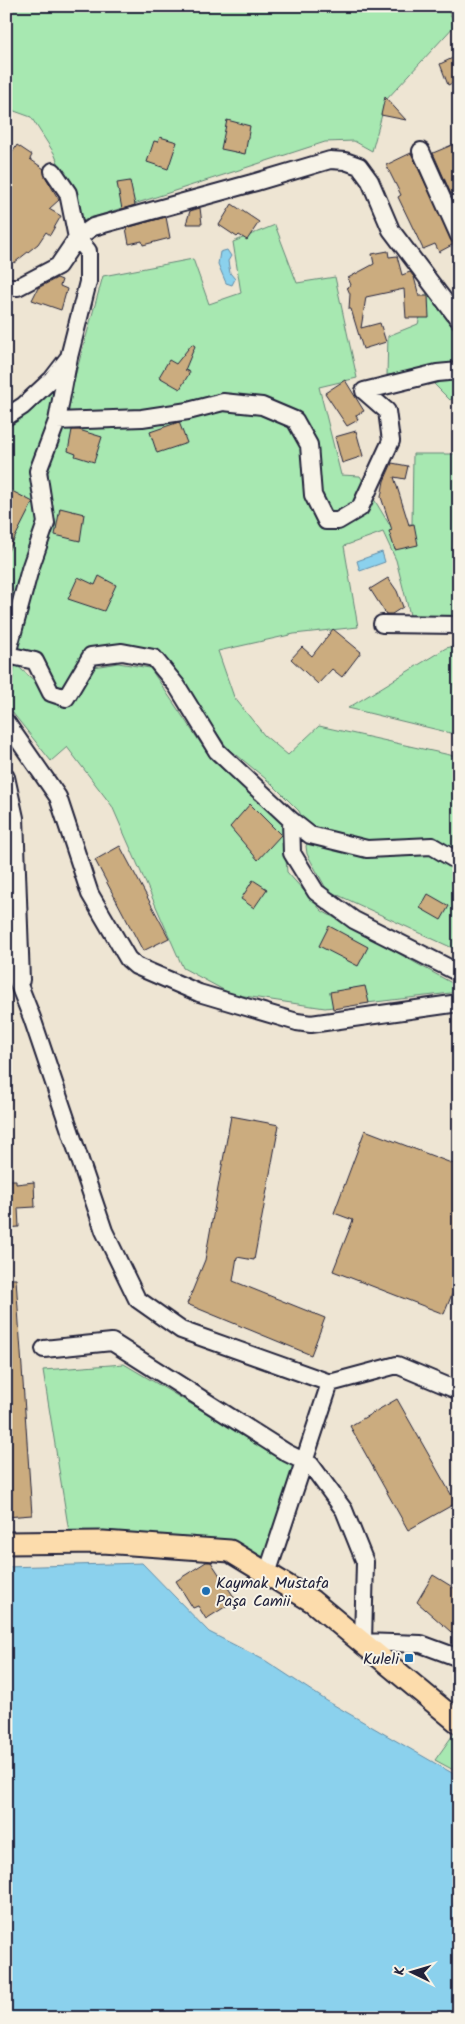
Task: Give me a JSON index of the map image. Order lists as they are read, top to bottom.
{
  "places": {
    "other": ["Kaymak Mustafa Paşa Camii"],
    "transit": ["Kuleli"]
  },
  "north": "left"
}
